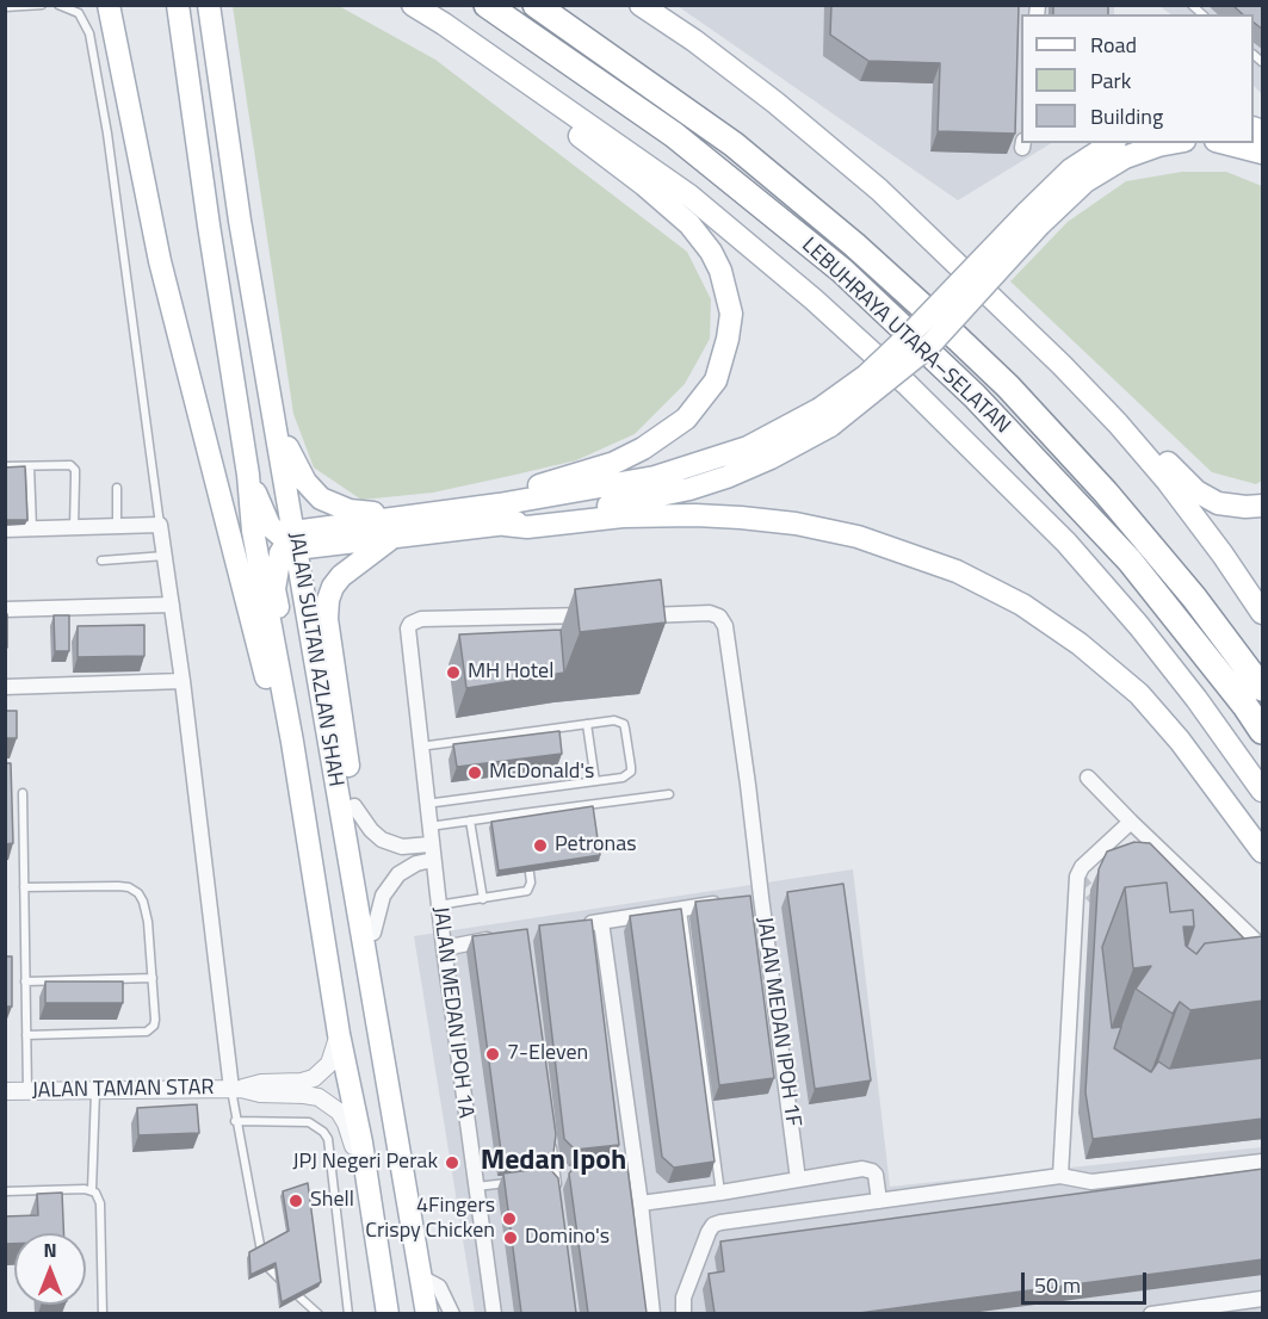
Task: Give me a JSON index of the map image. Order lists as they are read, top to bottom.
{
  "streets": {
    "highway": ["LEBUHRAYA UTARA–SELATAN"],
    "main road": ["JALAN SULTAN AZLAN SHAH"],
    "street": ["JALAN MEDAN IPOH 1A", "JALAN MEDAN IPOH 1F", "JALAN TAMAN STAR"]
  },
  "crossings": [
    ["JALAN SULTAN AZLAN SHAH", "JALAN TAMAN STAR"]
  ],
  "districts": ["Medan Ipoh"],
  "places": [
    "MH Hotel",
    "McDonald's",
    "Petronas",
    "7-Eleven",
    "JPJ Negeri Perak",
    "Shell",
    "4Fingers Crispy Chicken",
    "Domino's"
  ],
  "legend": ["Road", "Park", "Building"],
  "scale_bar": "50 m",
  "north": "top"
}
